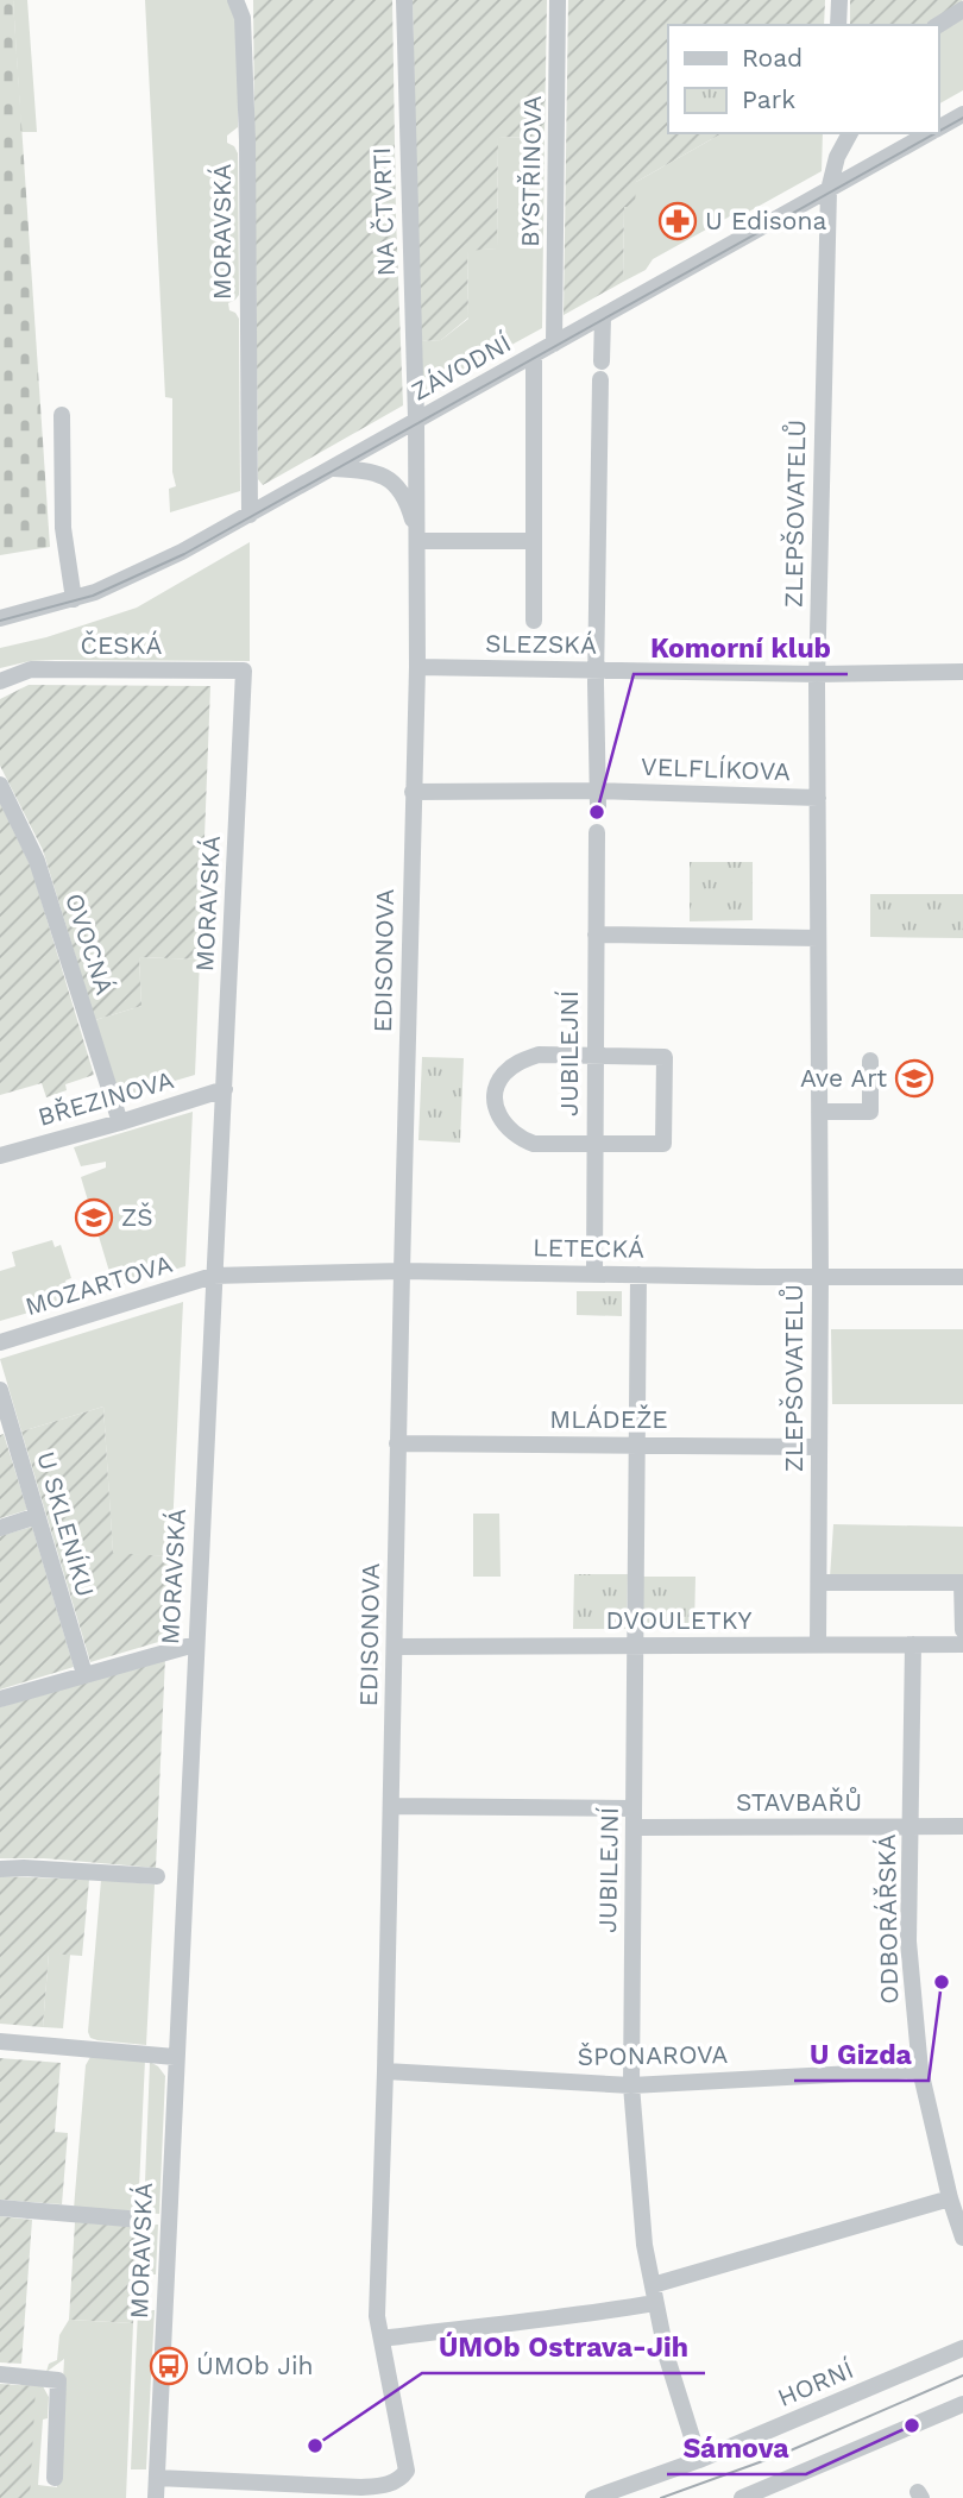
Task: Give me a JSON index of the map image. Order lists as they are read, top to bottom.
{
  "streets": {
    "street": [
      "BYSTŘINOVA",
      "NA ČTVRTI",
      "MORAVSKÁ",
      "ZÁVODNÍ",
      "ZLEPŠOVATELŮ",
      "SLEZSKÁ",
      "ČESKÁ",
      "VELFLÍKOVA",
      "OVOCNÁ",
      "EDISONOVA",
      "JUBILEJNÍ",
      "BŘEZINOVA",
      "LETECKÁ",
      "MOZARTOVA",
      "MLÁDEŽE",
      "U SKLENÍKU",
      "DVOULETKY",
      "STAVBAŘŮ",
      "ODBORÁŘSKÁ",
      "ŠPONAROVA",
      "HORNÍ"
    ]
  },
  "crossings": [
    ["BYSTŘINOVA", "ZÁVODNÍ"],
    ["NA ČTVRTI", "ZÁVODNÍ"],
    ["NA ČTVRTI", "EDISONOVA"],
    ["MORAVSKÁ", "ZÁVODNÍ"],
    ["MORAVSKÁ", "ČESKÁ"],
    ["MORAVSKÁ", "EDISONOVA"],
    ["MORAVSKÁ", "BŘEZINOVA"],
    ["MORAVSKÁ", "LETECKÁ"],
    ["MORAVSKÁ", "MOZARTOVA"],
    ["ZÁVODNÍ", "ZLEPŠOVATELŮ"],
    ["ZÁVODNÍ", "EDISONOVA"],
    ["ZLEPŠOVATELŮ", "SLEZSKÁ"],
    ["ZLEPŠOVATELŮ", "VELFLÍKOVA"],
    ["ZLEPŠOVATELŮ", "LETECKÁ"],
    ["ZLEPŠOVATELŮ", "MLÁDEŽE"],
    ["ZLEPŠOVATELŮ", "DVOULETKY"],
    ["SLEZSKÁ", "EDISONOVA"],
    ["VELFLÍKOVA", "EDISONOVA"],
    ["OVOCNÁ", "BŘEZINOVA"],
    ["EDISONOVA", "LETECKÁ"],
    ["EDISONOVA", "MLÁDEŽE"],
    ["EDISONOVA", "DVOULETKY"],
    ["EDISONOVA", "ŠPONAROVA"],
    ["JUBILEJNÍ", "LETECKÁ"],
    ["JUBILEJNÍ", "MLÁDEŽE"],
    ["JUBILEJNÍ", "DVOULETKY"],
    ["JUBILEJNÍ", "STAVBAŘŮ"],
    ["JUBILEJNÍ", "ŠPONAROVA"],
    ["JUBILEJNÍ", "HORNÍ"],
    ["LETECKÁ", "MOZARTOVA"],
    ["DVOULETKY", "ODBORÁŘSKÁ"],
    ["STAVBAŘŮ", "ODBORÁŘSKÁ"],
    ["ODBORÁŘSKÁ", "ŠPONAROVA"]
  ],
  "places": {
    "pharmacy": ["U Edisona"],
    "other": [
      "Komorní klub",
      "U Gizda",
      "Sámova",
      "ÚMOb Ostrava-Jih"
    ],
    "school or university": ["Ave Art", "ZŠ"],
    "bus stop": ["ÚMOb Jih"]
  },
  "legend": ["Road", "Park"]
}
